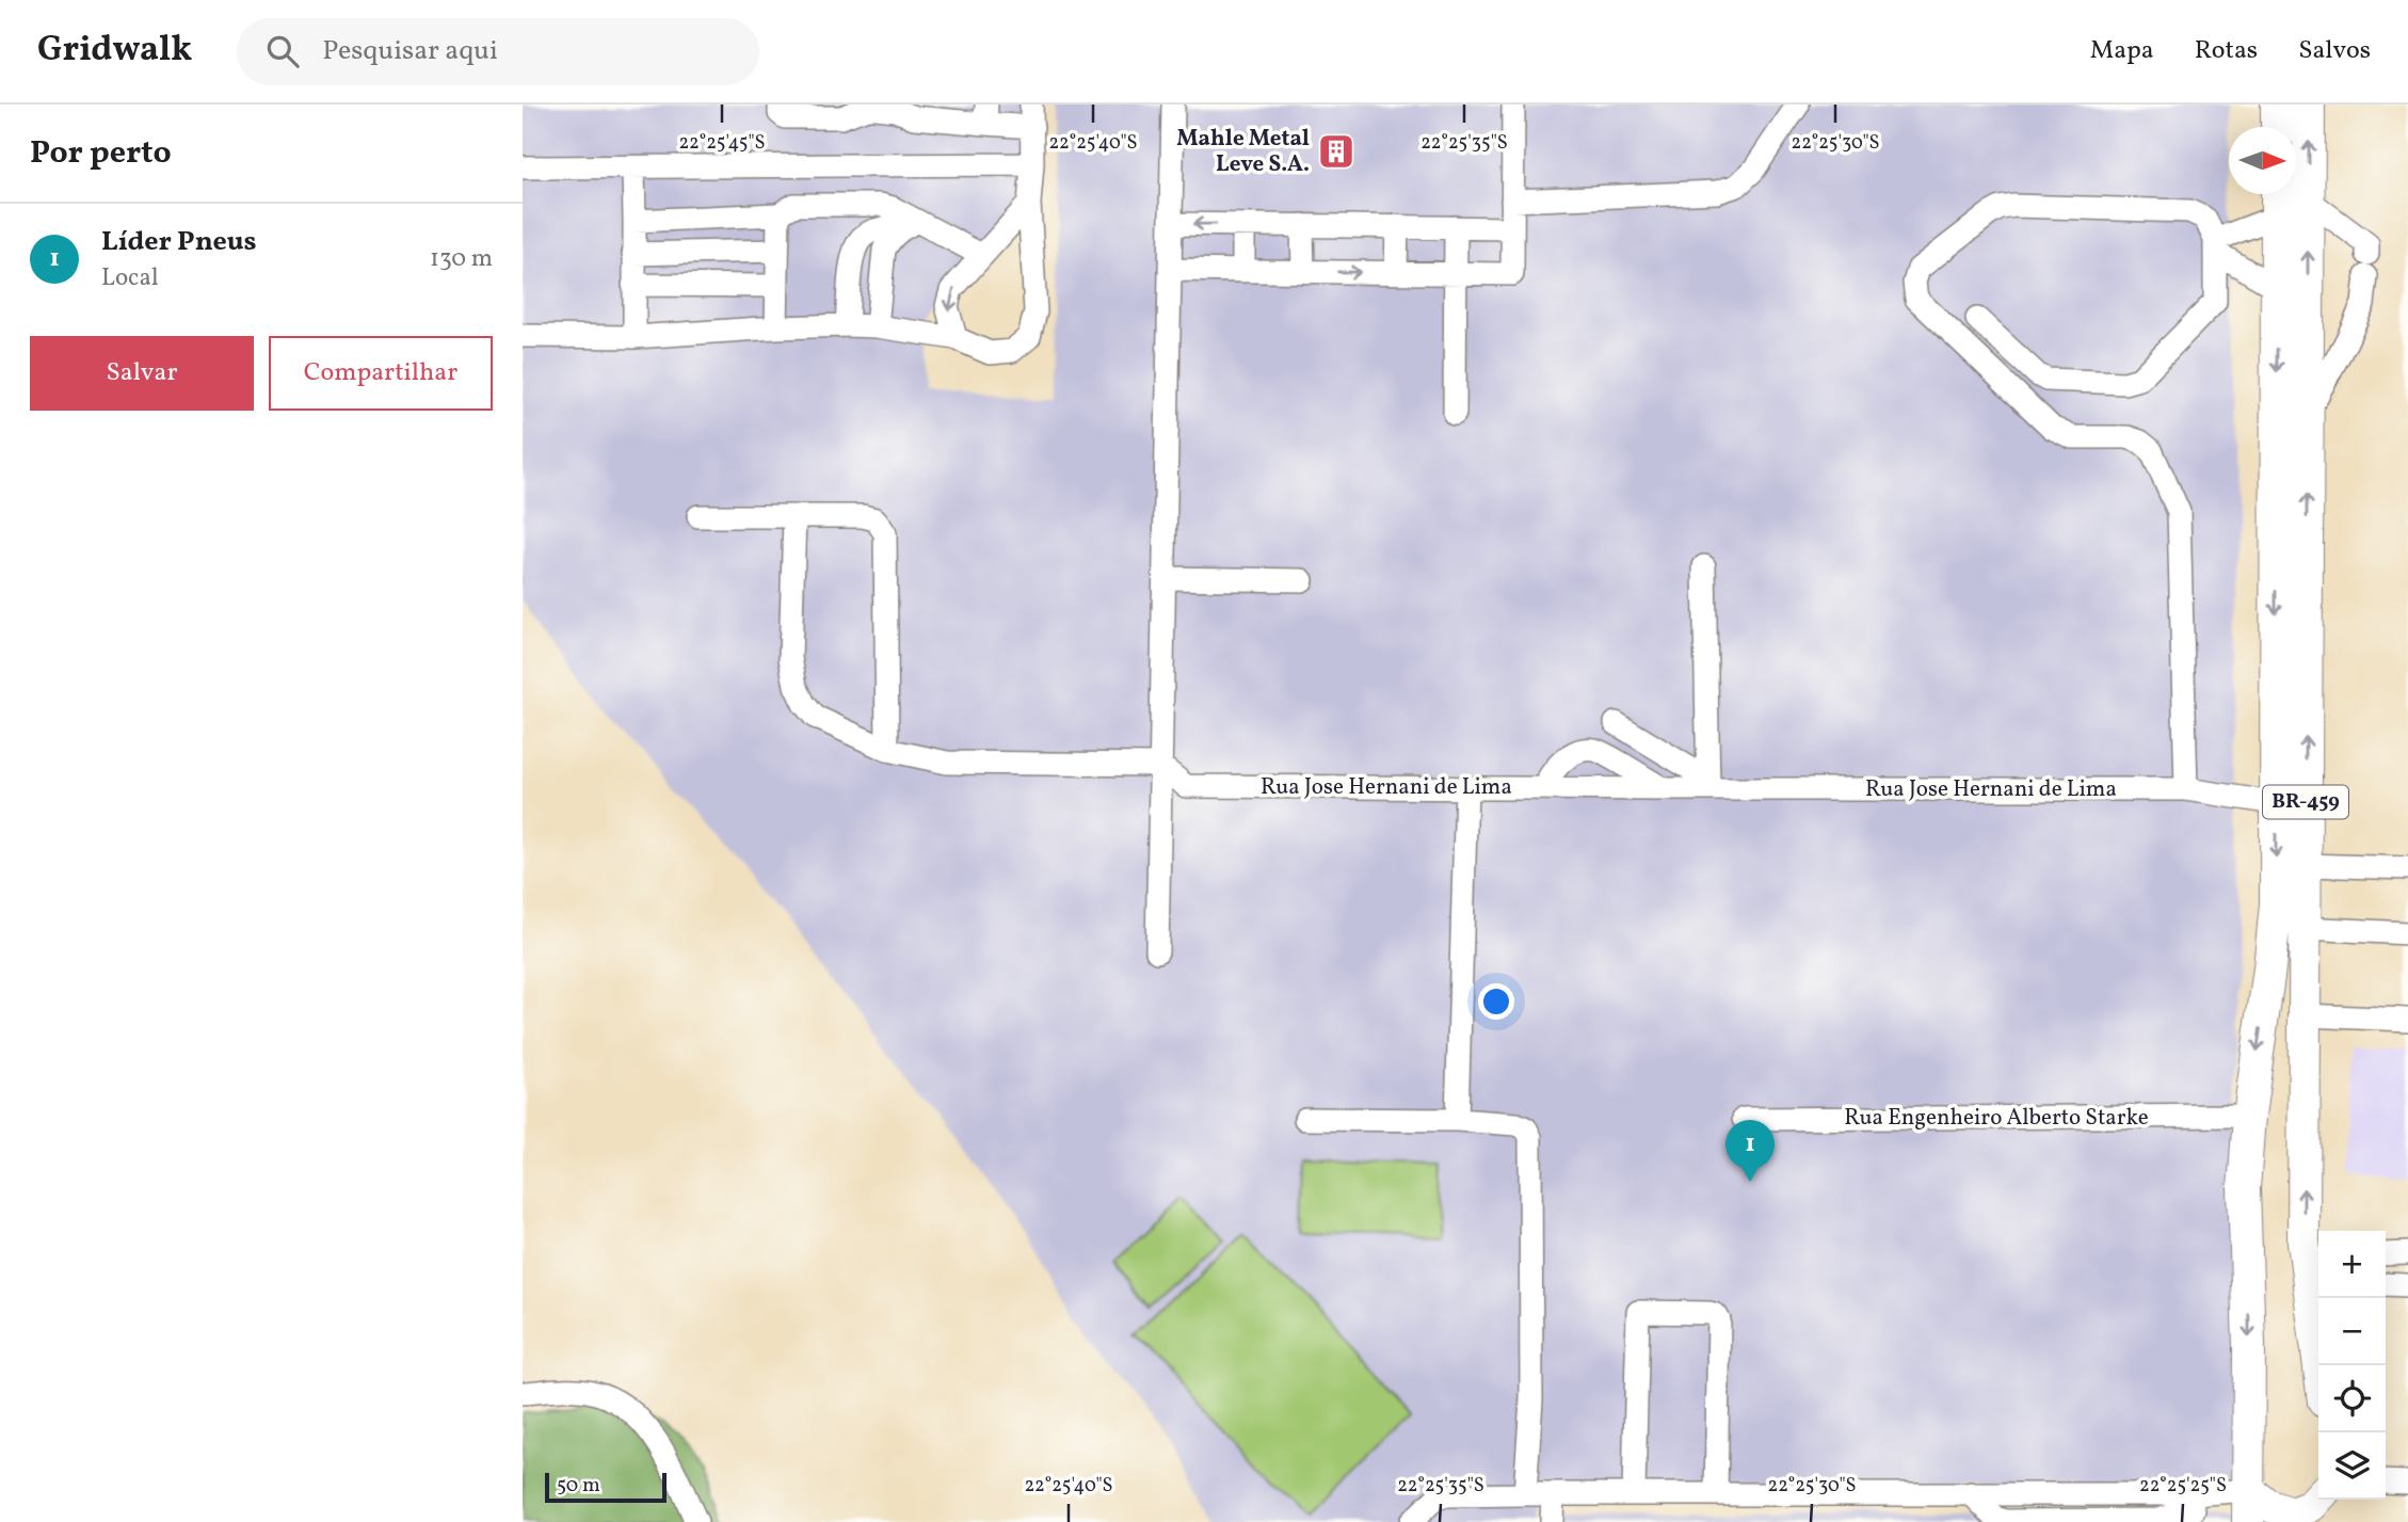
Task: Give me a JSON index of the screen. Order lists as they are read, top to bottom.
{
  "streets": {
    "highway": ["BR-459"],
    "street": ["Rua Jose Hernani de Lima", "Rua Engenheiro Alberto Starke"]
  },
  "crossings": [
    ["Rua Jose Hernani de Lima", "BR-459"],
    ["BR-459", "Rua Engenheiro Alberto Starke"]
  ],
  "places": {
    "building": ["Mahle Metal Leve S.A."]
  },
  "scale_bar": "50 m",
  "north": "right",
  "page": {
    "header": "Gridwalk",
    "search": "Pesquisar aqui",
    "nav": ["Mapa", "Rotas", "Salvos"],
    "heading": "Por perto",
    "list": [
      {
        "mark": "1",
        "name": "Líder Pneus",
        "note": "Local",
        "value": "130 m"
      }
    ],
    "buttons": ["Salvar", "Compartilhar"],
    "pins": "1",
    "map_buttons": ["+", "−"],
    "scale": "50 m"
  },
  "coordinates": [
    "22°25'45\"S",
    "22°25'40\"S",
    "22°25'35\"S",
    "22°25'30\"S",
    "22°25'25\"S"
  ]
}
